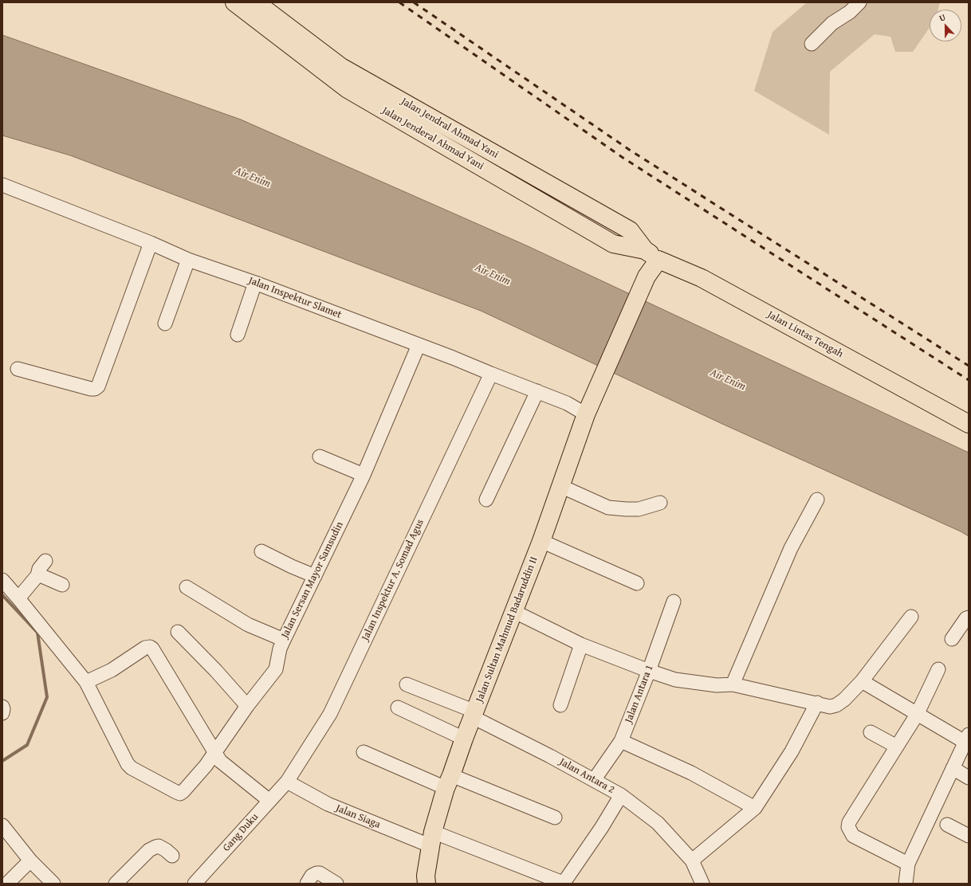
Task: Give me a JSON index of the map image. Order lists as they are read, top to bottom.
{
  "streets": {
    "highway": [
      "Jalan Jendral Ahmad Yani",
      "Jalan Jenderal Ahmad Yani",
      "Jalan Lintas Tengah",
      "Jalan Sultan Mahmud Badaruddin II"
    ],
    "street": [
      "Jalan Inspektur Slamet",
      "Jalan Sersan Mayor Samsudin",
      "Jalan Inspektur A. Somad Agus",
      "Jalan Antara 1",
      "Jalan Antara 2",
      "Jalan Siaga",
      "Gang Duku"
    ]
  },
  "crossings": [
    ["Jalan Jendral Ahmad Yani", "Jalan Jenderal Ahmad Yani"],
    ["Jalan Jendral Ahmad Yani", "Jalan Lintas Tengah"],
    ["Jalan Jendral Ahmad Yani", "Jalan Sultan Mahmud Badaruddin II"],
    ["Jalan Jenderal Ahmad Yani", "Jalan Lintas Tengah"],
    ["Jalan Jenderal Ahmad Yani", "Jalan Sultan Mahmud Badaruddin II"],
    ["Jalan Inspektur Slamet", "Jalan Sersan Mayor Samsudin"],
    ["Jalan Inspektur Slamet", "Jalan Inspektur A. Somad Agus"],
    ["Jalan Inspektur Slamet", "Jalan Sultan Mahmud Badaruddin II"],
    ["Jalan Lintas Tengah", "Jalan Sultan Mahmud Badaruddin II"],
    ["Jalan Inspektur A. Somad Agus", "Jalan Siaga"],
    ["Jalan Inspektur A. Somad Agus", "Gang Duku"],
    ["Jalan Sultan Mahmud Badaruddin II", "Jalan Antara 2"],
    ["Jalan Sultan Mahmud Badaruddin II", "Jalan Siaga"],
    ["Jalan Antara 1", "Jalan Antara 2"],
    ["Jalan Antara 2", "Jalan Siaga"],
    ["Jalan Siaga", "Gang Duku"]
  ],
  "water": ["Air Enim"],
  "north": "top"
}
